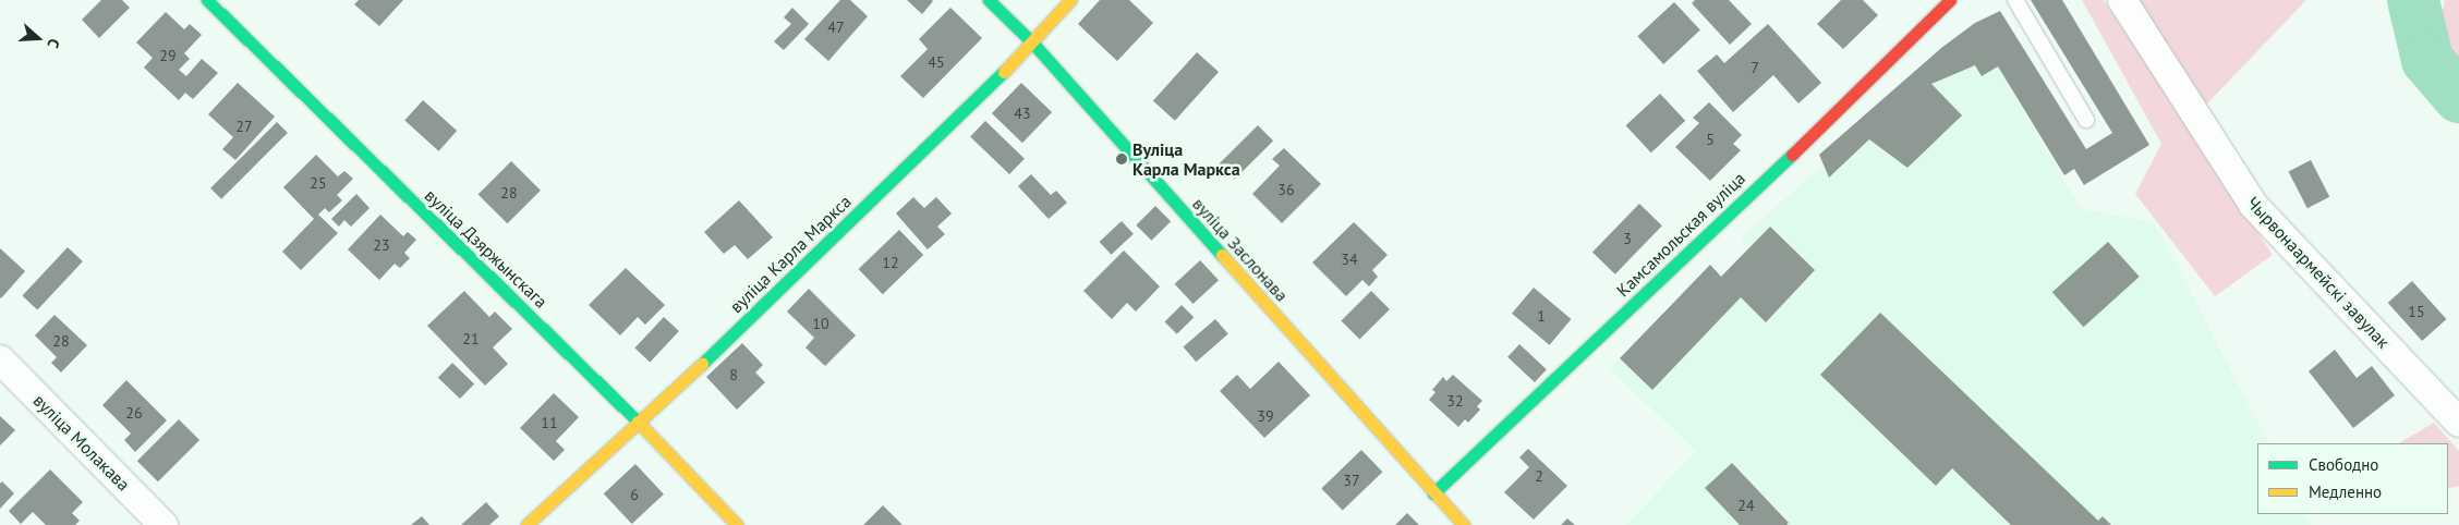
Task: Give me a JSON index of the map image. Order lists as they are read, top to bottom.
{
  "streets": {
    "street": [
      "Камсамольская вуліца",
      "вуліца Дзяржынскага",
      "вуліца Заслонава",
      "вуліца Карла Маркса",
      "Чырвонаармейскі завулак",
      "вуліца Молакава"
    ]
  },
  "crossings": [
    ["Камсамольская вуліца", "вуліца Заслонава"],
    ["вуліца Дзяржынскага", "вуліца Карла Маркса"],
    ["вуліца Заслонава", "вуліца Карла Маркса"]
  ],
  "places": ["Вуліца Карла Маркса"],
  "house_numbers": [
    "47",
    "29",
    "45",
    "7",
    "43",
    "27",
    "5",
    "25",
    "36",
    "28",
    "3",
    "23",
    "34",
    "12",
    "15",
    "1",
    "10",
    "21",
    "28",
    "8",
    "32",
    "26",
    "39",
    "11",
    "2",
    "37",
    "6",
    "24"
  ],
  "legend": ["Свободно", "Медленно"],
  "north": "right"
}
